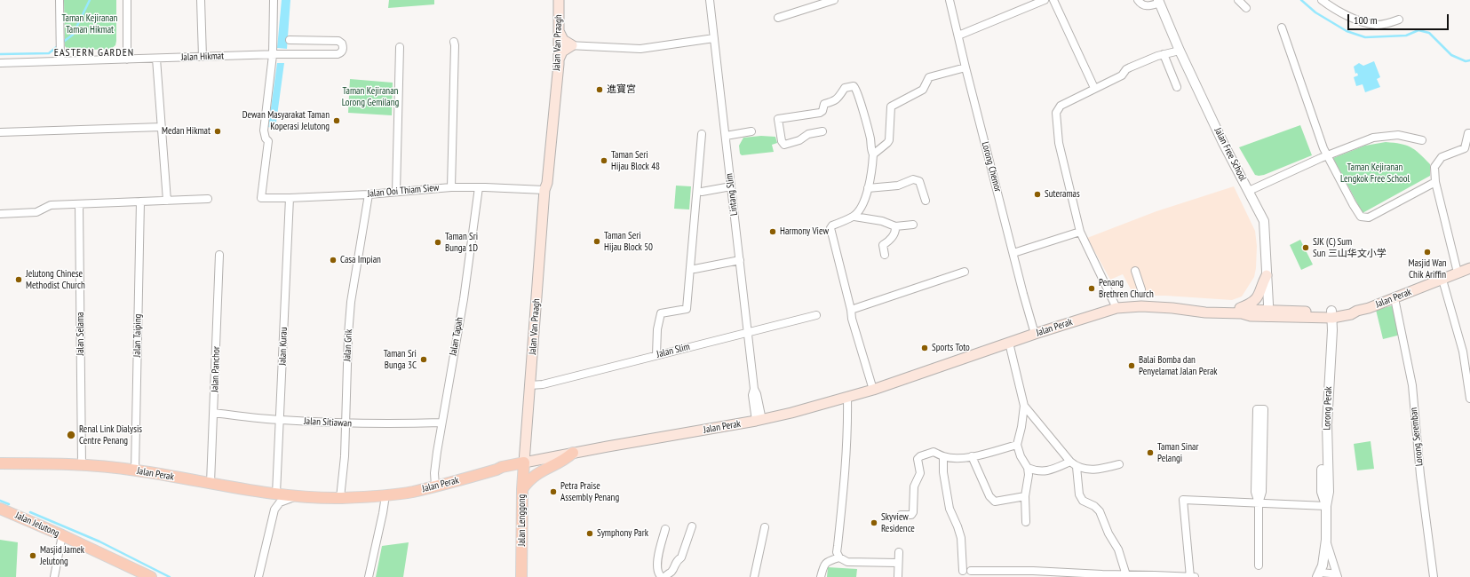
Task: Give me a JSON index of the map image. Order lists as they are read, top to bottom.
{
  "streets": {
    "main road": [
      "Jalan Van Praagh",
      "Jalan Perak",
      "Jalan Lenggong",
      "Jalan Jelutong"
    ],
    "street": [
      "Jalan Hikmat",
      "Jalan Free School",
      "Lorong Chemor",
      "Jalan Ooi Thiam Siew",
      "Lintang Slim",
      "Jalan Selama",
      "Jalan Taiping",
      "Jalan Tapah",
      "Jalan Grik",
      "Jalan Kurau",
      "Jalan Slim",
      "Jalan Panchor",
      "Lorong Perak",
      "Jalan Sitiawan",
      "Lorong Seremban"
    ]
  },
  "crossings": [
    ["Jalan Van Praagh", "Jalan Ooi Thiam Siew"],
    ["Jalan Van Praagh", "Jalan Perak"],
    ["Jalan Van Praagh", "Jalan Slim"],
    ["Jalan Van Praagh", "Jalan Lenggong"],
    ["Jalan Hikmat", "Jalan Ooi Thiam Siew"],
    ["Jalan Free School", "Jalan Perak"],
    ["Lorong Chemor", "Jalan Perak"],
    ["Jalan Ooi Thiam Siew", "Jalan Tapah"],
    ["Jalan Ooi Thiam Siew", "Jalan Grik"],
    ["Jalan Ooi Thiam Siew", "Jalan Kurau"],
    ["Lintang Slim", "Jalan Perak"],
    ["Lintang Slim", "Jalan Slim"],
    ["Jalan Perak", "Jalan Selama"],
    ["Jalan Perak", "Jalan Taiping"],
    ["Jalan Perak", "Jalan Tapah"],
    ["Jalan Perak", "Jalan Grik"],
    ["Jalan Perak", "Jalan Kurau"],
    ["Jalan Perak", "Jalan Panchor"],
    ["Jalan Perak", "Lorong Perak"],
    ["Jalan Perak", "Lorong Seremban"],
    ["Jalan Perak", "Jalan Lenggong"],
    ["Jalan Tapah", "Jalan Sitiawan"],
    ["Jalan Grik", "Jalan Sitiawan"],
    ["Jalan Kurau", "Jalan Sitiawan"],
    ["Jalan Panchor", "Jalan Sitiawan"]
  ],
  "districts": ["EASTERN GARDEN"],
  "parks": ["Taman Kejiranan Taman Hikmat", "Taman Kejiranan Lorong Gemilang", "Taman Kejiranan Lengkok Free School"],
  "places": [
    "進寶宮",
    "Dewan Masyarakat Taman Koperasi Jelutong",
    "Medan Hikmat",
    "Taman Seri Hijau Block 48",
    "Suteramas",
    "Harmony View",
    "Taman Seri Hijau Block 50",
    "Taman Sri Bunga 1D",
    "SJK (C) Sum Sun 三山华文小学",
    "Masjid Wan Chik Ariffin",
    "Casa Impian",
    "Jelutong Chinese Methodist Church",
    "Penang Brethren Church",
    "Sports Toto",
    "Taman Sri Bunga 3C",
    "Balai Bomba dan Penyelamat Jalan Perak",
    "Renal Link Dialysis Centre Penang",
    "Taman Sinar Pelangi",
    "Petra Praise Assembly Penang",
    "Skyview Residence",
    "Symphony Park",
    "Masjid Jamek Jelutong"
  ],
  "scale_bar": "100 m"
}
